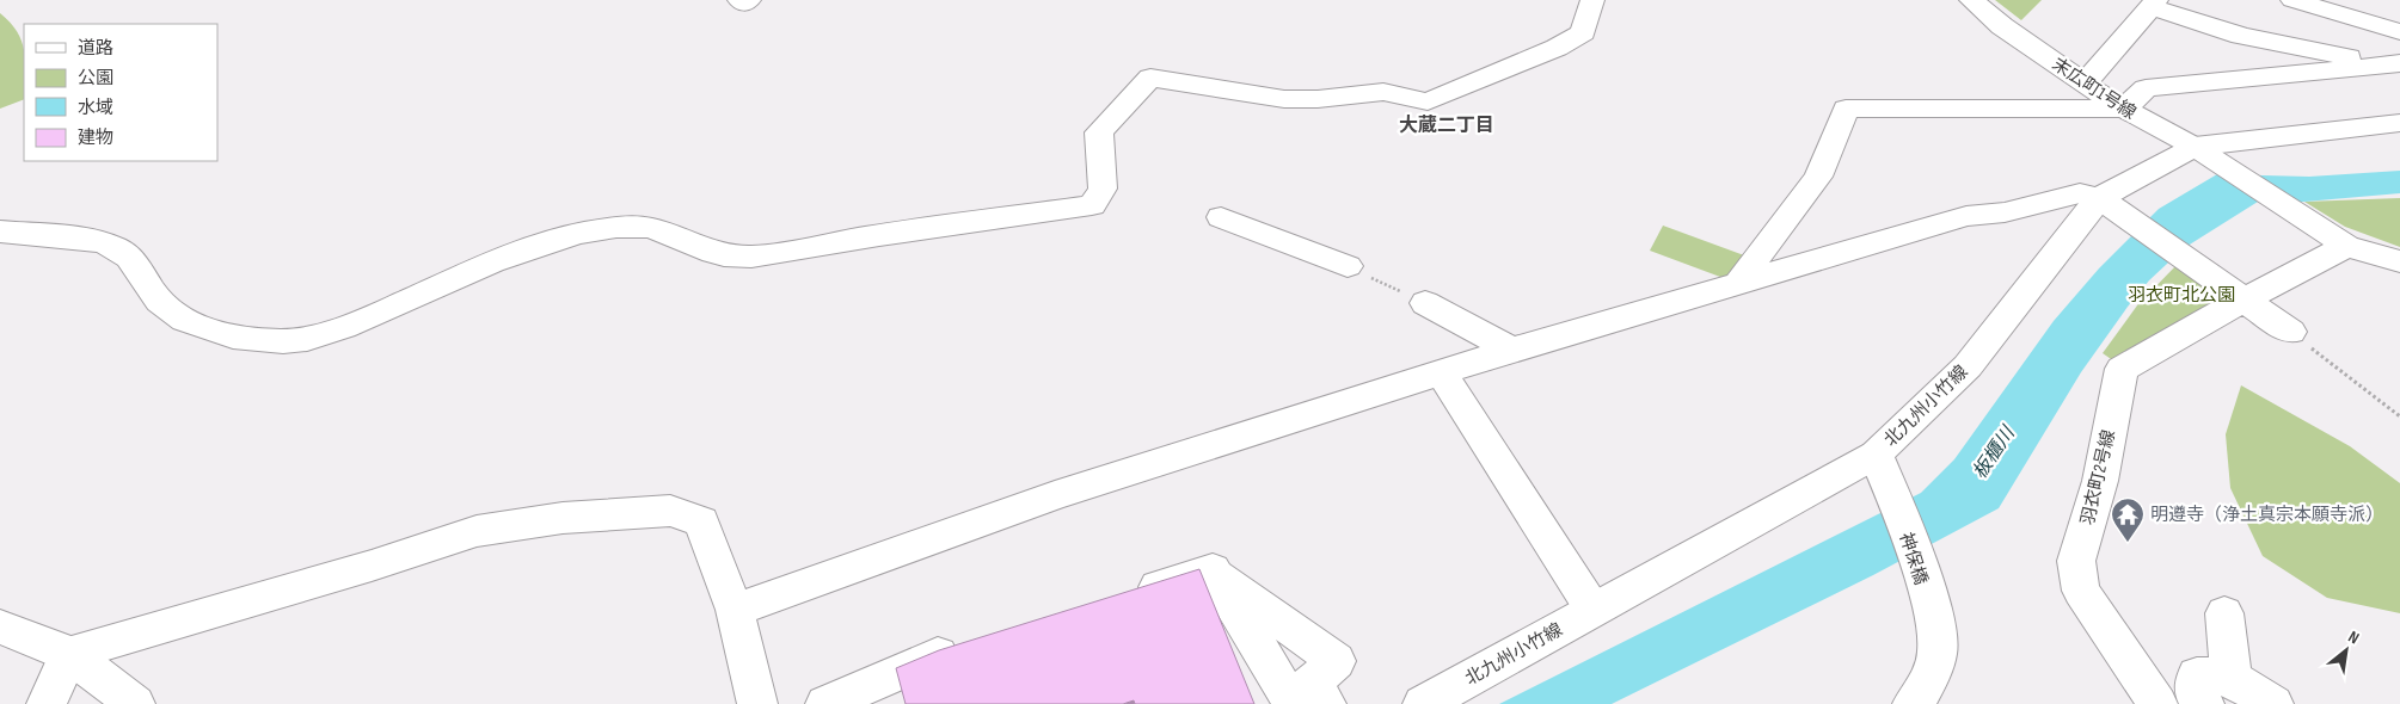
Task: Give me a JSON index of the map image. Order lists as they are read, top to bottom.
{
  "streets": {
    "street": [
      "末広町1号線",
      "北九州小竹線",
      "羽衣町2号線",
      "神保橋"
    ]
  },
  "crossings": [
    ["末広町1号線", "北九州小竹線"],
    ["北九州小竹線", "神保橋"]
  ],
  "districts": ["大蔵二丁目"],
  "water": ["板櫃川"],
  "parks": ["羽衣町北公園"],
  "places": {
    "temple": ["明遵寺（浄土真宗本願寺派）"]
  },
  "legend": [
    "道路",
    "公園",
    "水域",
    "建物"
  ],
  "north": "top right"
}
